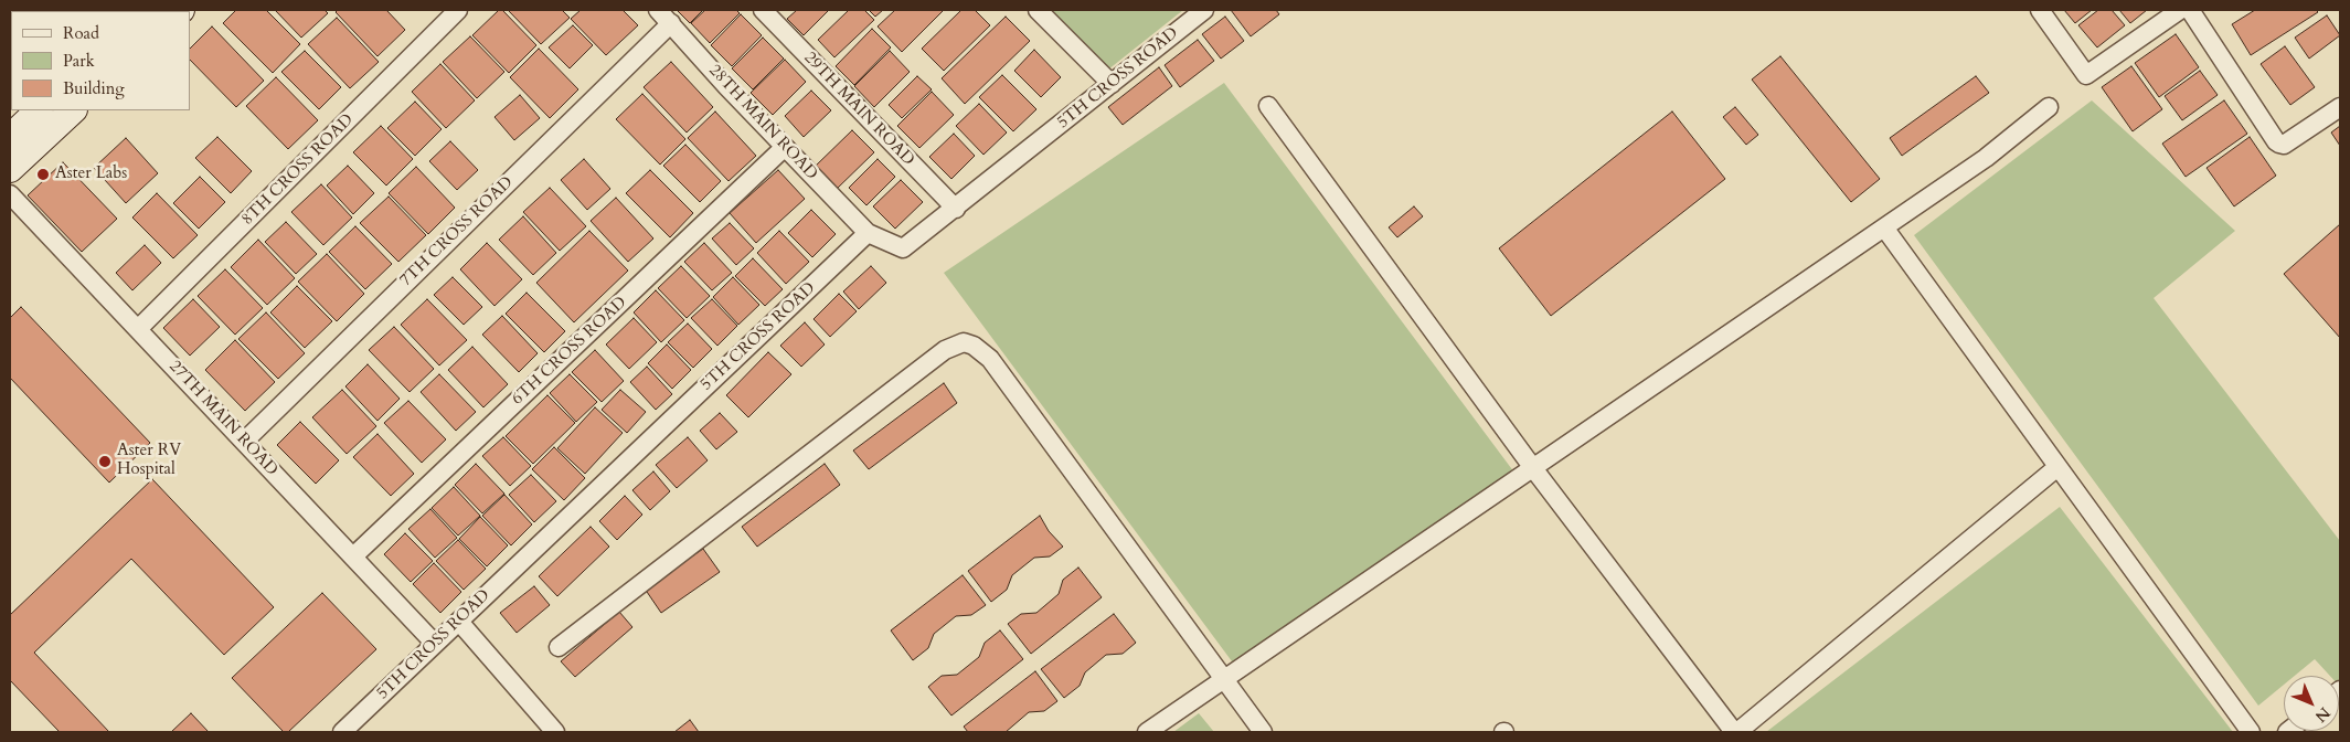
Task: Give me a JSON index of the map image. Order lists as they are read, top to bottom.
{
  "streets": {
    "street": [
      "5TH CROSS ROAD",
      "29TH MAIN ROAD",
      "28TH MAIN ROAD",
      "8TH CROSS ROAD",
      "7TH CROSS ROAD",
      "6TH CROSS ROAD",
      "27TH MAIN ROAD"
    ]
  },
  "crossings": [
    ["5TH CROSS ROAD", "29TH MAIN ROAD"],
    ["5TH CROSS ROAD", "28TH MAIN ROAD"],
    ["5TH CROSS ROAD", "27TH MAIN ROAD"],
    ["28TH MAIN ROAD", "7TH CROSS ROAD"],
    ["28TH MAIN ROAD", "6TH CROSS ROAD"],
    ["8TH CROSS ROAD", "27TH MAIN ROAD"],
    ["7TH CROSS ROAD", "27TH MAIN ROAD"],
    ["6TH CROSS ROAD", "27TH MAIN ROAD"]
  ],
  "places": ["Aster Labs", "Aster RV Hospital"],
  "legend": ["Road", "Park", "Building"],
  "north": "bottom right"
}
